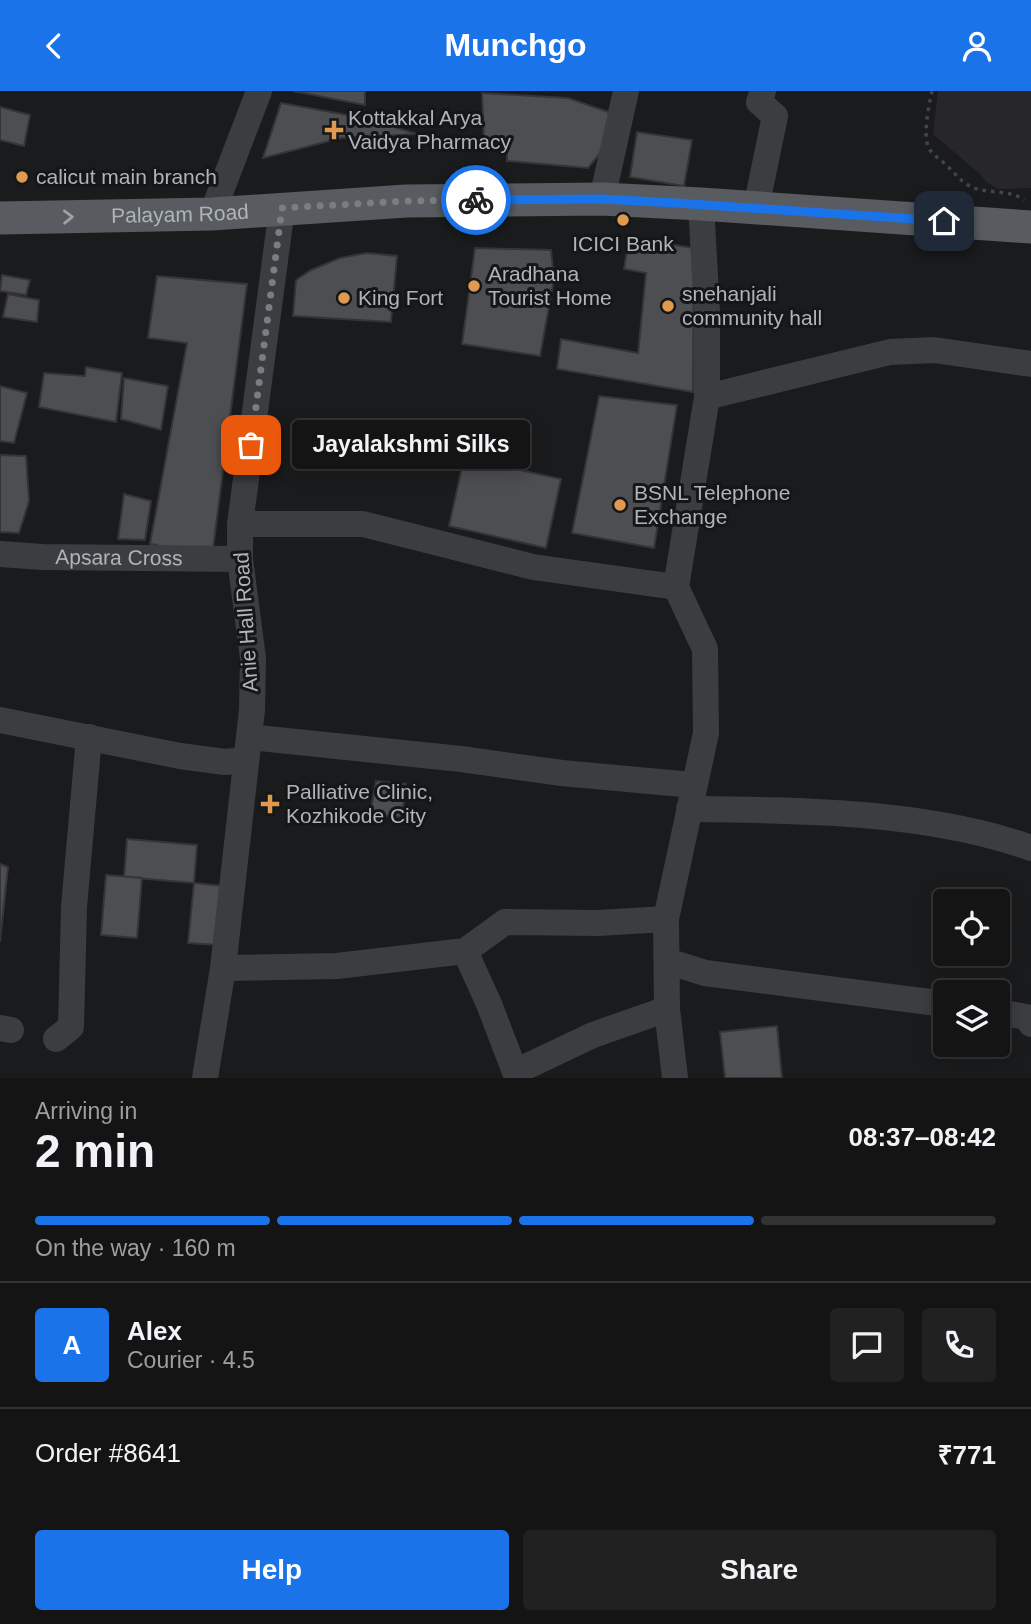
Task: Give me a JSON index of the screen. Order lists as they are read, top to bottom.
{
  "streets": {
    "main road": ["Palayam Road"],
    "street": ["Apsara Cross", "Anie Hall Road"]
  },
  "crossings": [
    ["Palayam Road", "Anie Hall Road"],
    ["Apsara Cross", "Anie Hall Road"]
  ],
  "places": {
    "health": ["Kottakkal Arya Vaidya Pharmacy", "Palliative Clinic, Kozhikode City"],
    "other": [
      "calicut main branch",
      "ICICI Bank",
      "Aradhana Tourist Home",
      "King Fort",
      "snehanjali community hall",
      "Jayalakshmi Silks",
      "BSNL Telephone Exchange"
    ]
  },
  "page": {
    "header": "Munchgo",
    "bubble": "Jayalakshmi Silks",
    "heading": ["2 min", "Arriving in", "08:37–08:42"],
    "panel": [
      "Alex",
      "Courier · 4.5",
      "Order #8641",
      "₹771"
    ],
    "bar": "On the way · 160 m",
    "round": "A",
    "buttons": ["Help", "Share"]
  }
}
